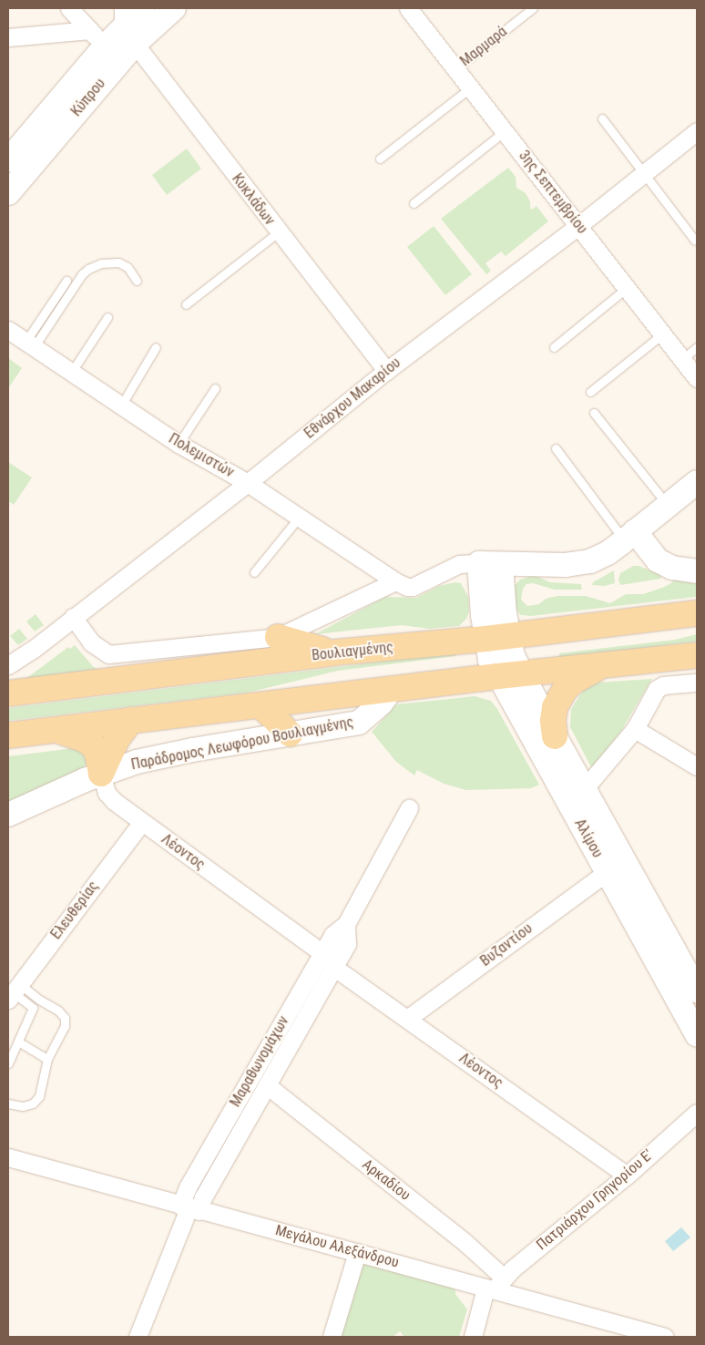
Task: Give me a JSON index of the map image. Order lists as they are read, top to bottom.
{
  "streets": {
    "main road": [
      "Κύπρου",
      "Βουλιαγμένης",
      "Παράδρομος Λεωφόρου Βουλιαγμένης",
      "Αλίμου"
    ],
    "street": [
      "3ης Σεπτεμβρίου",
      "Κυκλάδων",
      "Εθνάρχου Μακαρίου",
      "Πολεμιστών",
      "Λέοντος",
      "Ελευθερίας",
      "Βυζαντίου",
      "Μαραθωνομάχων",
      "Αρκαδίου",
      "Πατριάρχου Γρηγορίου Ε'",
      "Μεγάλου Αλεξάνδρου"
    ],
    "lane": ["Μαρμαρά"]
  },
  "crossings": [
    ["Μαρμαρά", "3ης Σεπτεμβρίου"],
    ["Κύπρου", "Κυκλάδων"],
    ["3ης Σεπτεμβρίου", "Εθνάρχου Μακαρίου"],
    ["Κυκλάδων", "Εθνάρχου Μακαρίου"],
    ["Εθνάρχου Μακαρίου", "Πολεμιστών"],
    ["Βουλιαγμένης", "Αλίμου"],
    ["Παράδρομος Λεωφόρου Βουλιαγμένης", "Λέοντος"],
    ["Αλίμου", "Βυζαντίου"],
    ["Λέοντος", "Ελευθερίας"],
    ["Λέοντος", "Βυζαντίου"],
    ["Λέοντος", "Μαραθωνομάχων"],
    ["Λέοντος", "Πατριάρχου Γρηγορίου Ε'"],
    ["Μαραθωνομάχων", "Αρκαδίου"],
    ["Μαραθωνομάχων", "Μεγάλου Αλεξάνδρου"],
    ["Αρκαδίου", "Πατριάρχου Γρηγορίου Ε'"],
    ["Αρκαδίου", "Μεγάλου Αλεξάνδρου"],
    ["Πατριάρχου Γρηγορίου Ε'", "Μεγάλου Αλεξάνδρου"]
  ]
}
